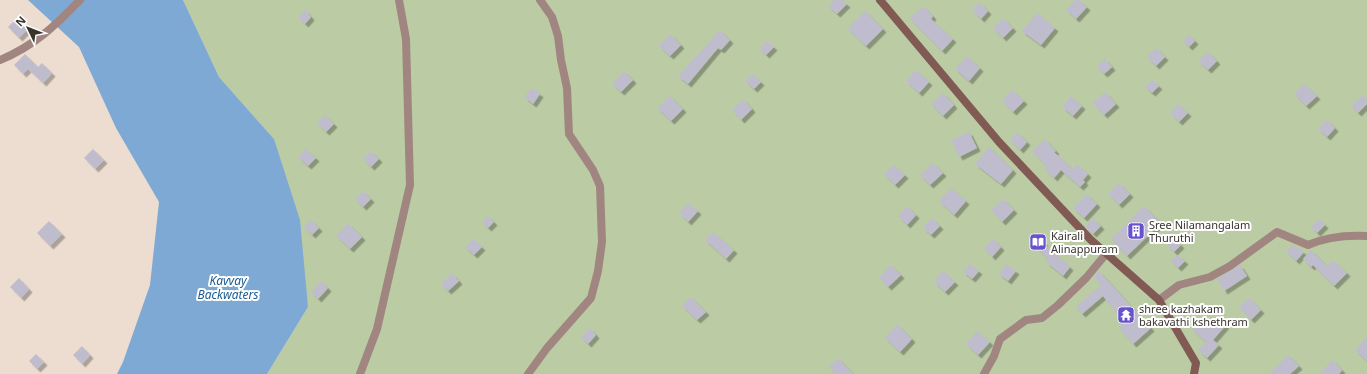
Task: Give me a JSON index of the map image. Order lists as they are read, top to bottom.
{
  "water": ["Kavvay Backwaters"],
  "places": {
    "building": ["Sree Nilamangalam Thuruthi"],
    "library": ["Kairali Alinappuram"],
    "temple": ["shree kazhakam bakavathi kshethram"]
  },
  "north": "top left"
}
